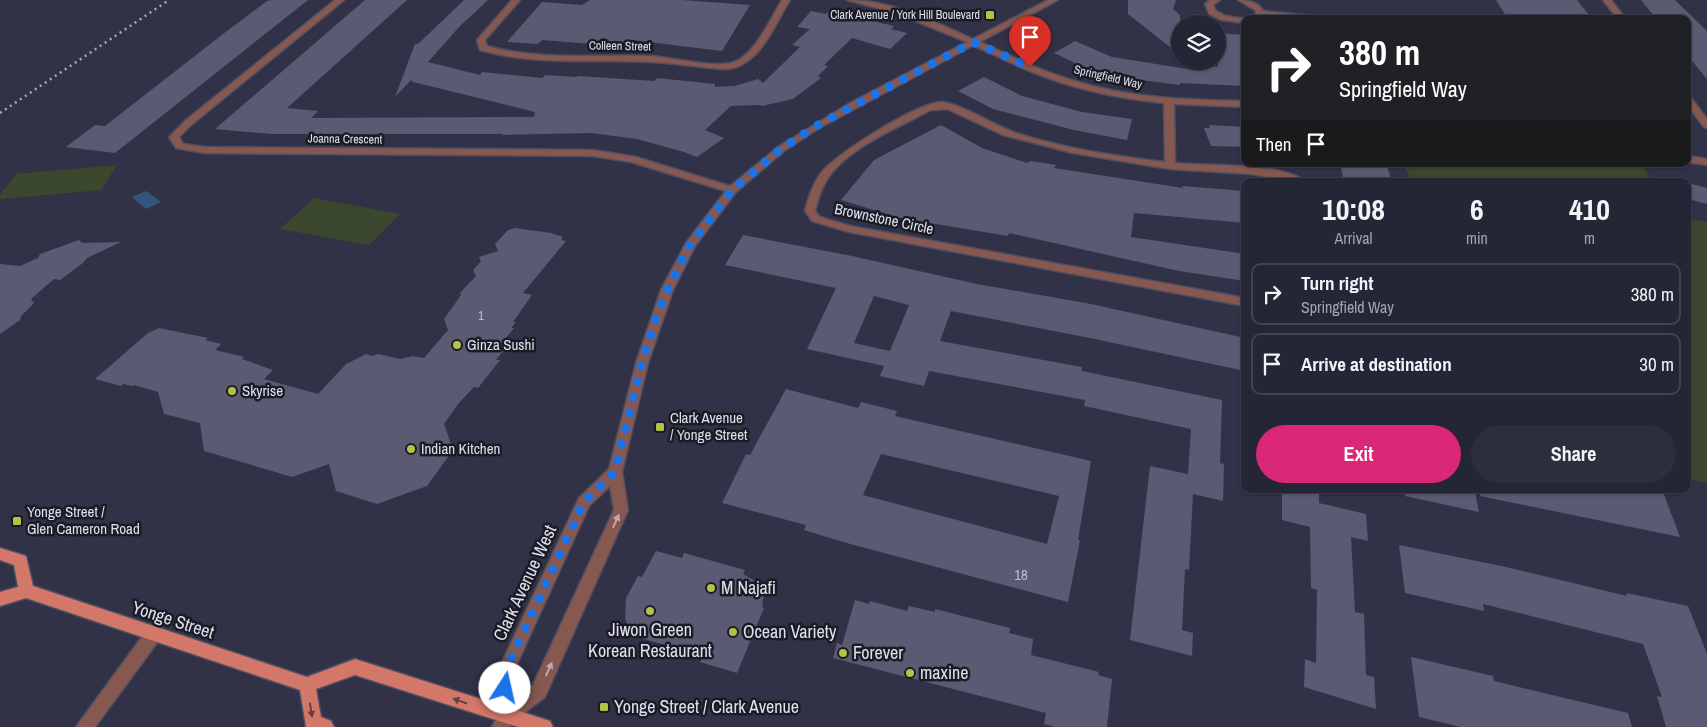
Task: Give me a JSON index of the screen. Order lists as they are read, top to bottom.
{
  "streets": {
    "main road": ["Yonge Street"],
    "street": [
      "Colleen Street",
      "Springfield Way",
      "Joanna Crescent",
      "Brownstone Circle",
      "Clark Avenue West"
    ]
  },
  "places": {
    "transit": [
      "Clark Avenue / York Hill Boulevard",
      "Clark Avenue / Yonge Street",
      "Yonge Street / Glen Cameron Road",
      "Yonge Street / Clark Avenue"
    ],
    "other": [
      "Ginza Sushi",
      "Skyrise",
      "Indian Kitchen",
      "M Najafi",
      "Jiwon Green Korean Restaurant",
      "Ocean Variety",
      "Forever",
      "maxine"
    ]
  },
  "house_numbers": ["1", "18"],
  "page": {
    "turn": ["380 m", "Springfield Way"],
    "then": "Then",
    "eta": [
      "10:08",
      "Arrival",
      "6",
      "min",
      "410",
      "m"
    ],
    "list": [
      {
        "name": "Turn right",
        "note": "Springfield Way",
        "value": "380 m"
      },
      {
        "name": "Arrive at destination",
        "value": "30 m"
      }
    ],
    "buttons": ["Exit", "Share"]
  }
}
